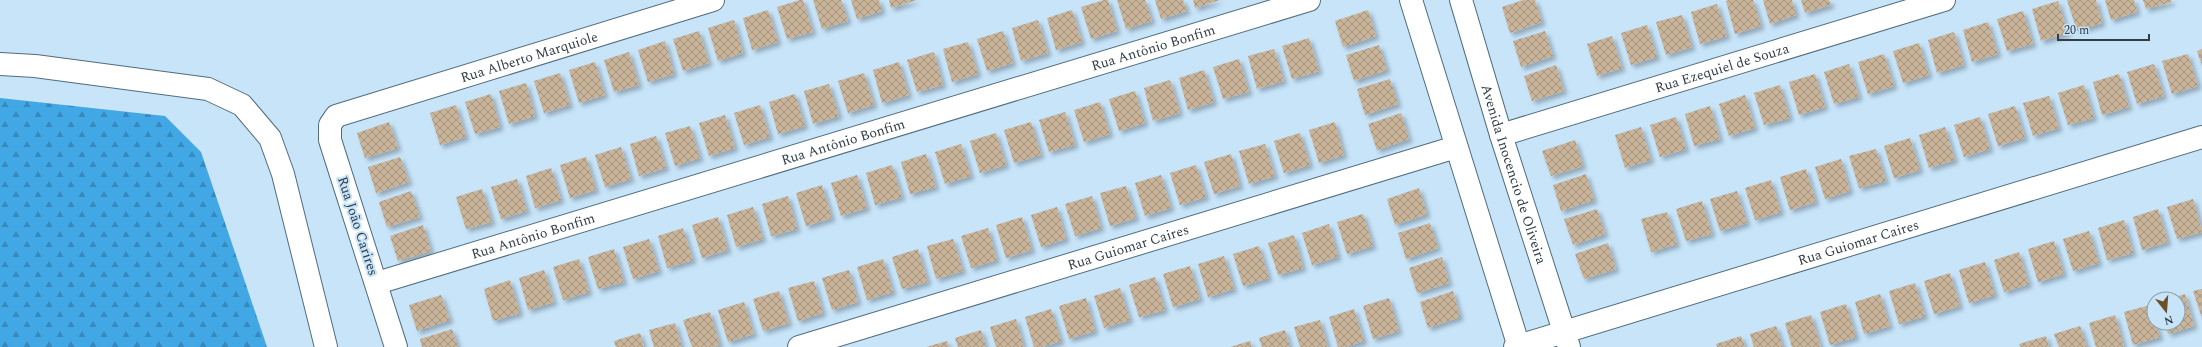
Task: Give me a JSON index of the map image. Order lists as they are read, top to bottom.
{
  "streets": {
    "street": [
      "Rua Antônio Bonfim",
      "Rua Alberto Marquiole",
      "Rua Ezequiel de Souza",
      "Avenida Inocencio de Oliveira",
      "Rua João Carires",
      "Rua Guiomar Caires"
    ]
  },
  "crossings": [
    ["Rua Antônio Bonfim", "Rua João Carires"],
    ["Rua Alberto Marquiole", "Rua João Carires"],
    ["Rua Ezequiel de Souza", "Avenida Inocencio de Oliveira"],
    ["Avenida Inocencio de Oliveira", "Rua Guiomar Caires"]
  ],
  "scale_bar": "20 m",
  "north": "bottom"
}
